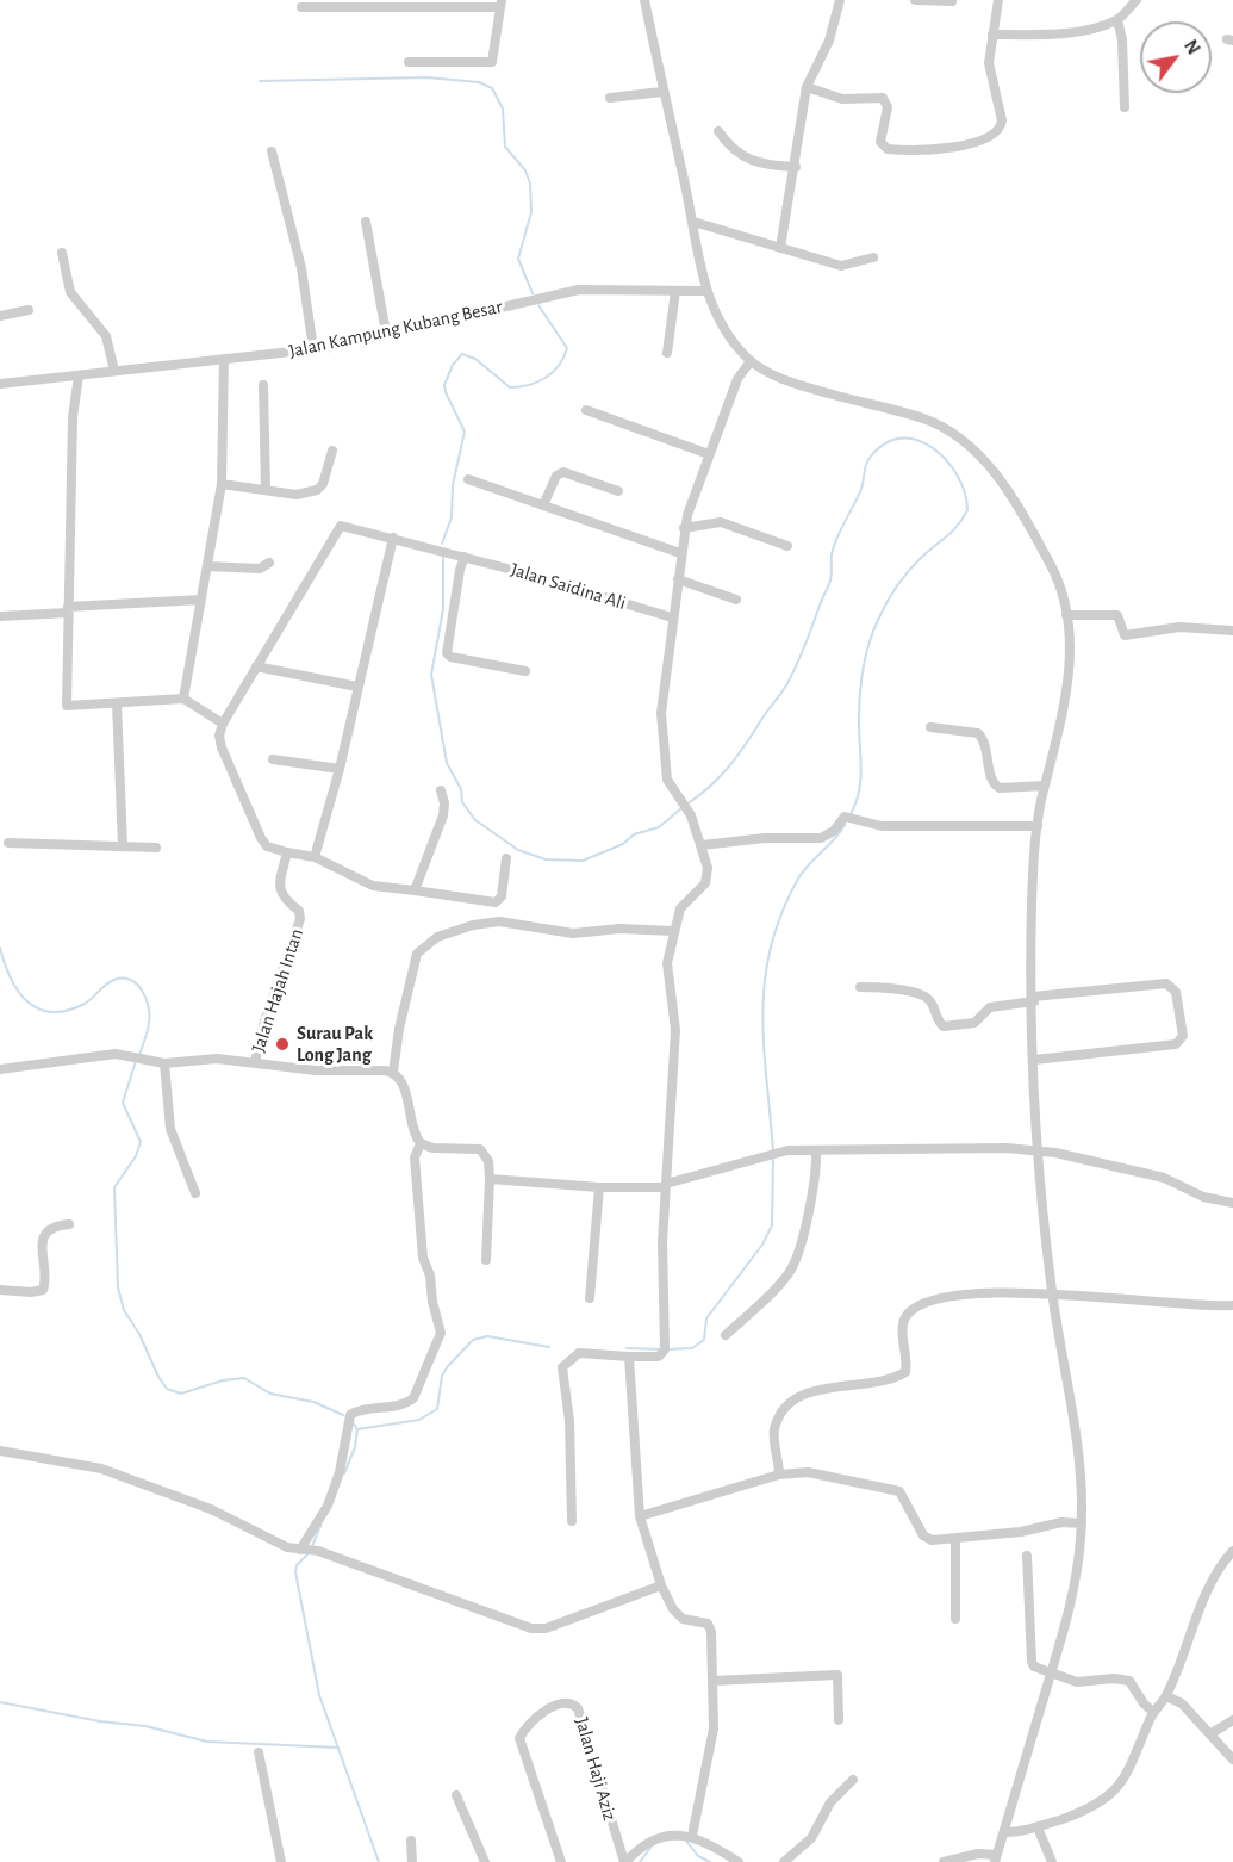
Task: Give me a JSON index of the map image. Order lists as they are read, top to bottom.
{
  "streets": {
    "street": [
      "Jalan Kampung Kubang Besar",
      "Jalan Saidina Ali",
      "Jalan Hajah Intan",
      "Jalan Haji Aziz"
    ]
  },
  "places": ["Surau Pak Long Jang"],
  "north": "top right"
}
